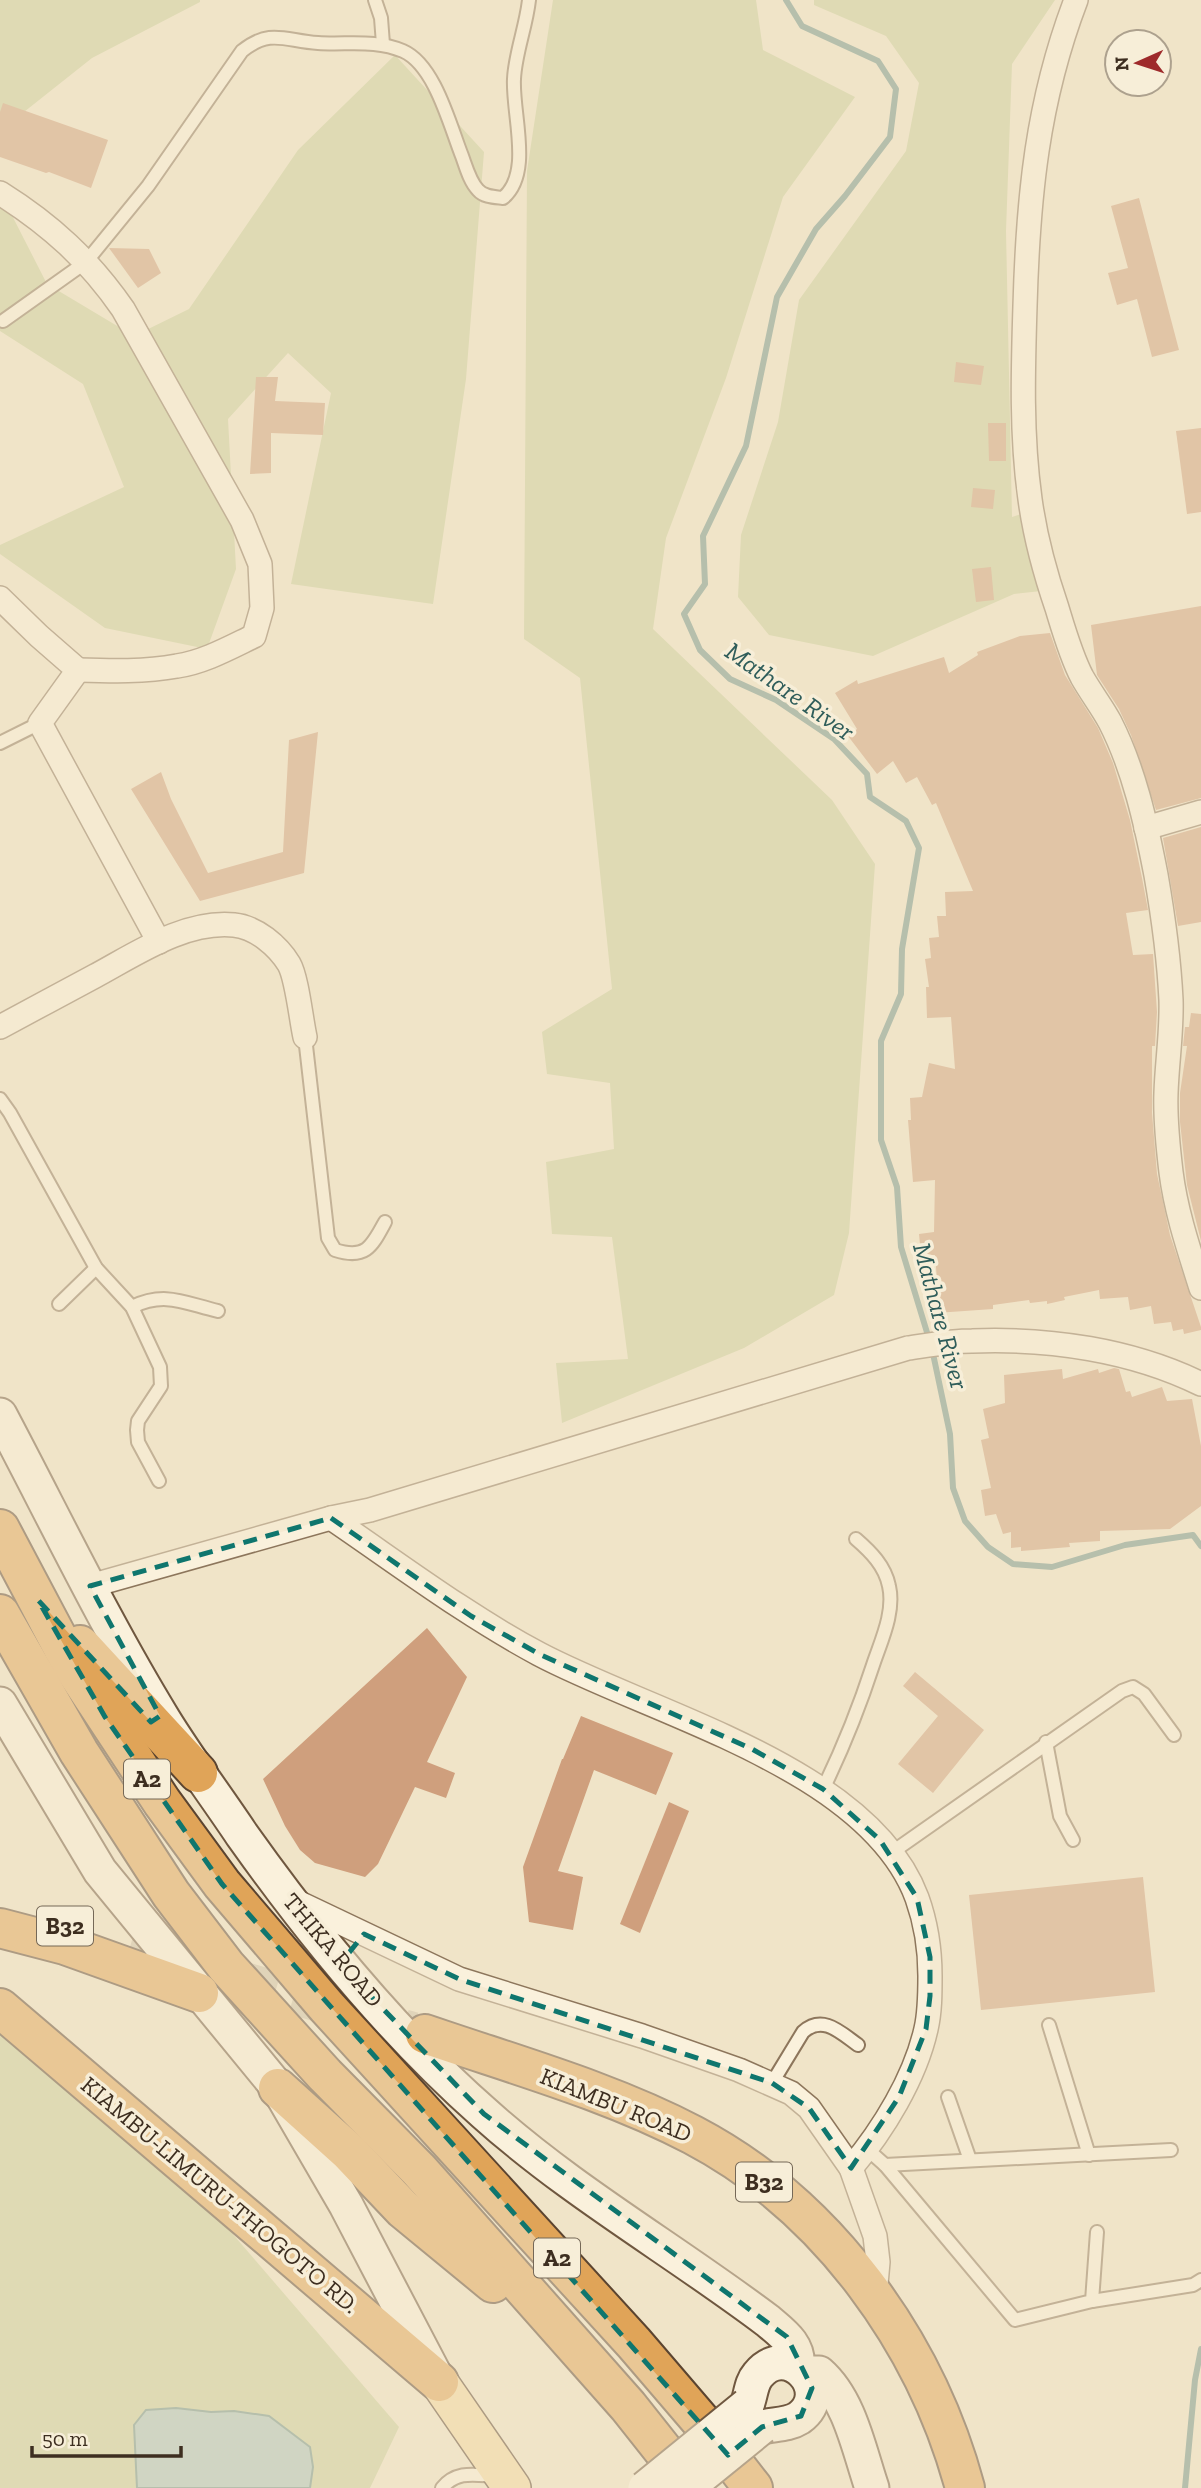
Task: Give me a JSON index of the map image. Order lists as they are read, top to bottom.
{
  "streets": {
    "highway": [
      "A2",
      "B32",
      "THIKA ROAD",
      "KIAMBU ROAD",
      "KIAMBU-LIMURU-THOGOTO RD."
    ]
  },
  "water": ["Mathare River"],
  "scale_bar": "50 m",
  "north": "left"
}
